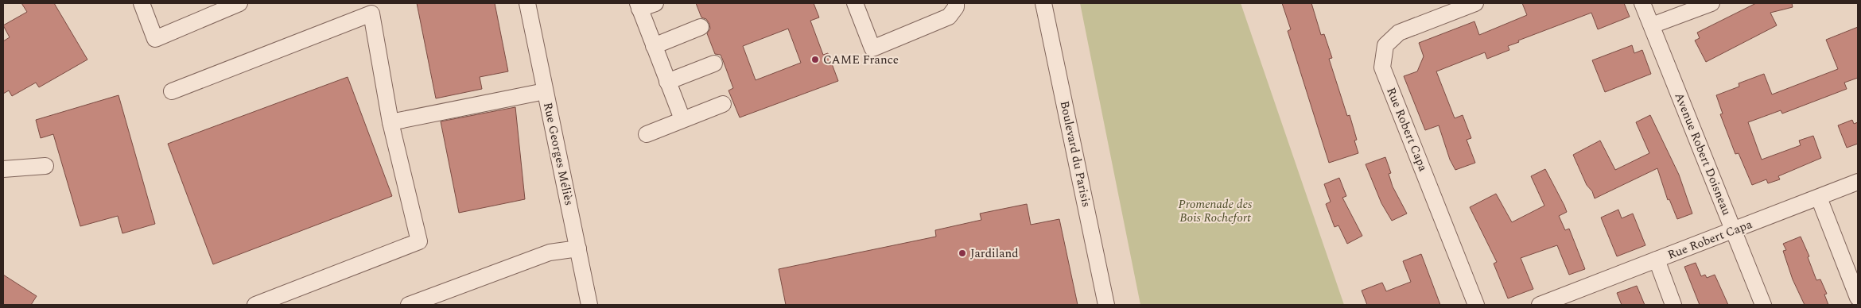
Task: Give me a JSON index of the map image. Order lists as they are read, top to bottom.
{
  "streets": {
    "street": [
      "Rue Robert Capa",
      "Rue Georges Méliès",
      "Boulevard du Parisis",
      "Avenue Robert Doisneau"
    ]
  },
  "crossings": [
    ["Rue Robert Capa", "Avenue Robert Doisneau"]
  ],
  "parks": ["Promenade des Bois Rochefort"],
  "places": ["CAME France", "Jardiland"]
}
